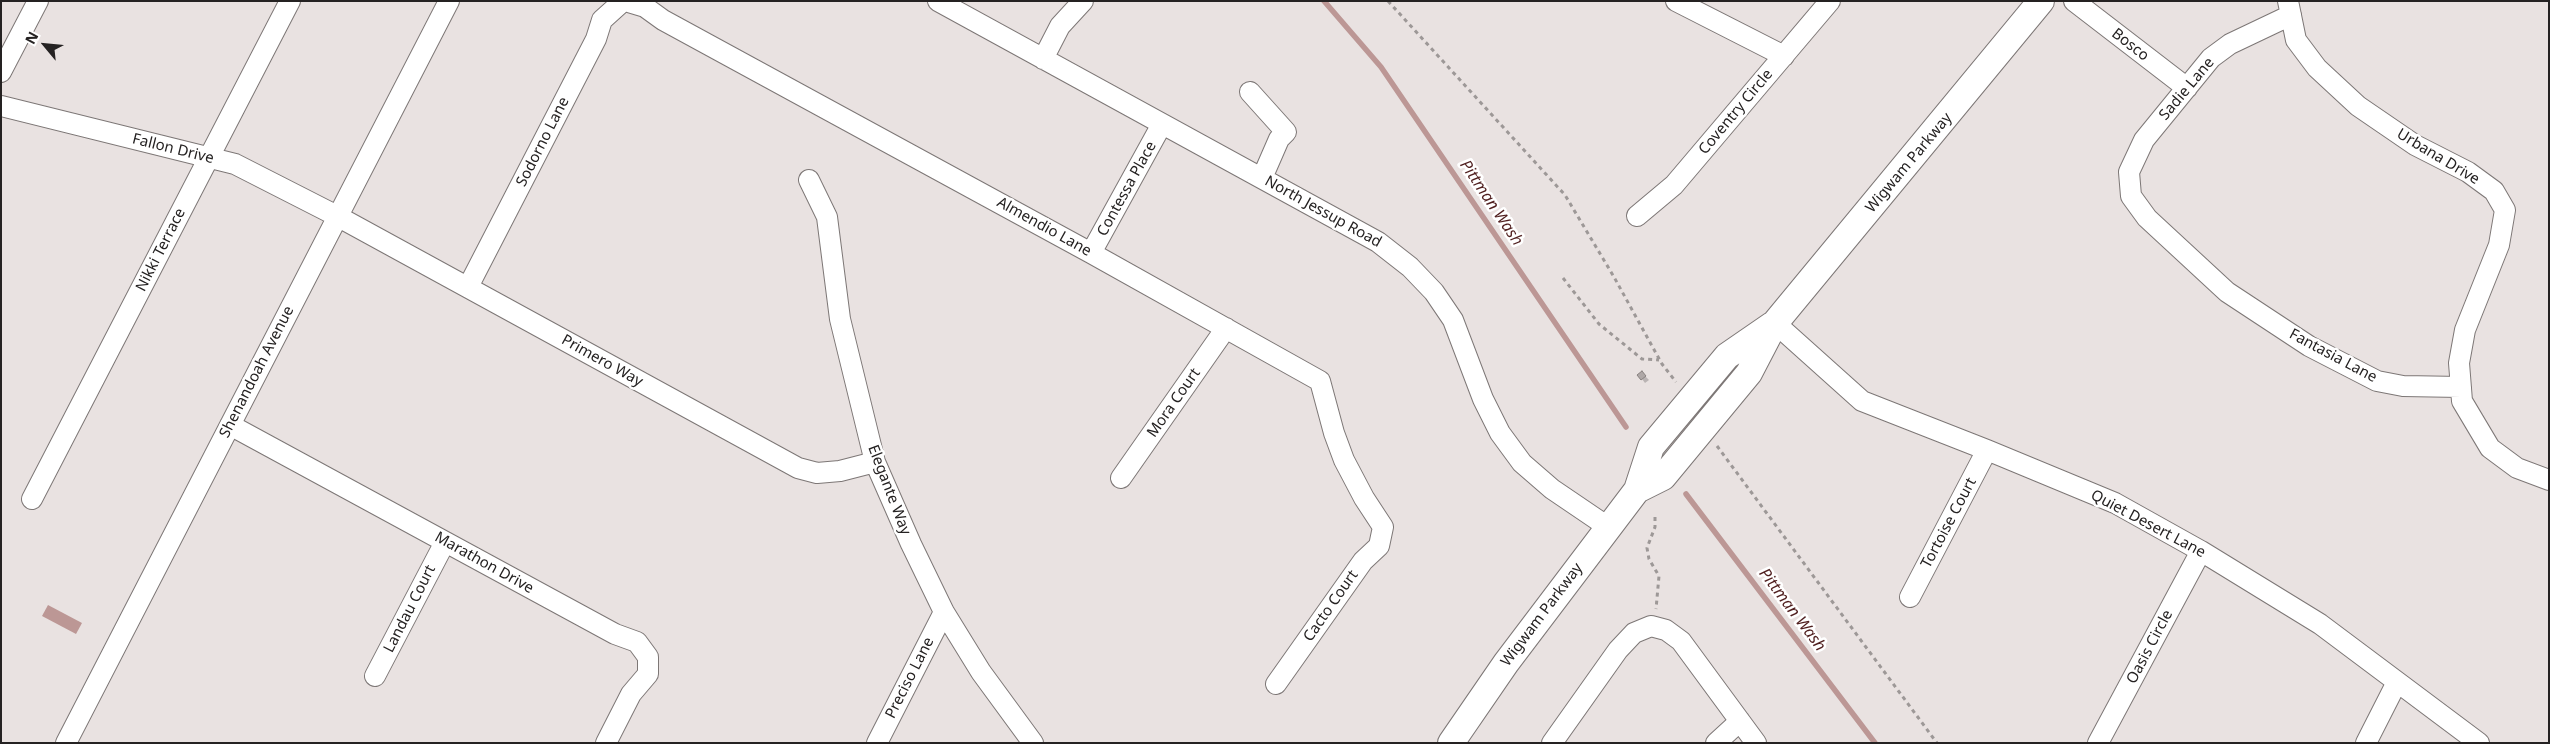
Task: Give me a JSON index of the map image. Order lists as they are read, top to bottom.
{
  "streets": {
    "main road": ["Wigwam Parkway"],
    "street": [
      "Bosco",
      "Sadie Lane",
      "Coventry Circle",
      "Sodorno Lane",
      "Fallon Drive",
      "Urbana Drive",
      "Contessa Place",
      "North Jessup Road",
      "Almendio Lane",
      "Nikki Terrace",
      "Fantasia Lane",
      "Primero Way",
      "Shenandoah Avenue",
      "Mora Court",
      "Elegante Way",
      "Tortoise Court",
      "Quiet Desert Lane",
      "Marathon Drive",
      "Cacto Court",
      "Landau Court",
      "Oasis Circle",
      "Preciso Lane"
    ]
  },
  "crossings": [
    ["Bosco", "Sadie Lane"],
    ["Sadie Lane", "Urbana Drive"],
    ["Sadie Lane", "Fantasia Lane"],
    ["Sodorno Lane", "Almendio Lane"],
    ["Sodorno Lane", "Primero Way"],
    ["Fallon Drive", "Nikki Terrace"],
    ["Fallon Drive", "Primero Way"],
    ["Fallon Drive", "Shenandoah Avenue"],
    ["Urbana Drive", "Fantasia Lane"],
    ["Wigwam Parkway", "North Jessup Road"],
    ["Wigwam Parkway", "Quiet Desert Lane"],
    ["Contessa Place", "North Jessup Road"],
    ["Contessa Place", "Almendio Lane"],
    ["Almendio Lane", "Mora Court"],
    ["Almendio Lane", "Cacto Court"],
    ["Primero Way", "Shenandoah Avenue"],
    ["Primero Way", "Elegante Way"],
    ["Shenandoah Avenue", "Marathon Drive"],
    ["Elegante Way", "Preciso Lane"],
    ["Tortoise Court", "Quiet Desert Lane"],
    ["Quiet Desert Lane", "Oasis Circle"],
    ["Marathon Drive", "Landau Court"]
  ],
  "water": ["Pittman Wash"],
  "north": "top left"
}
